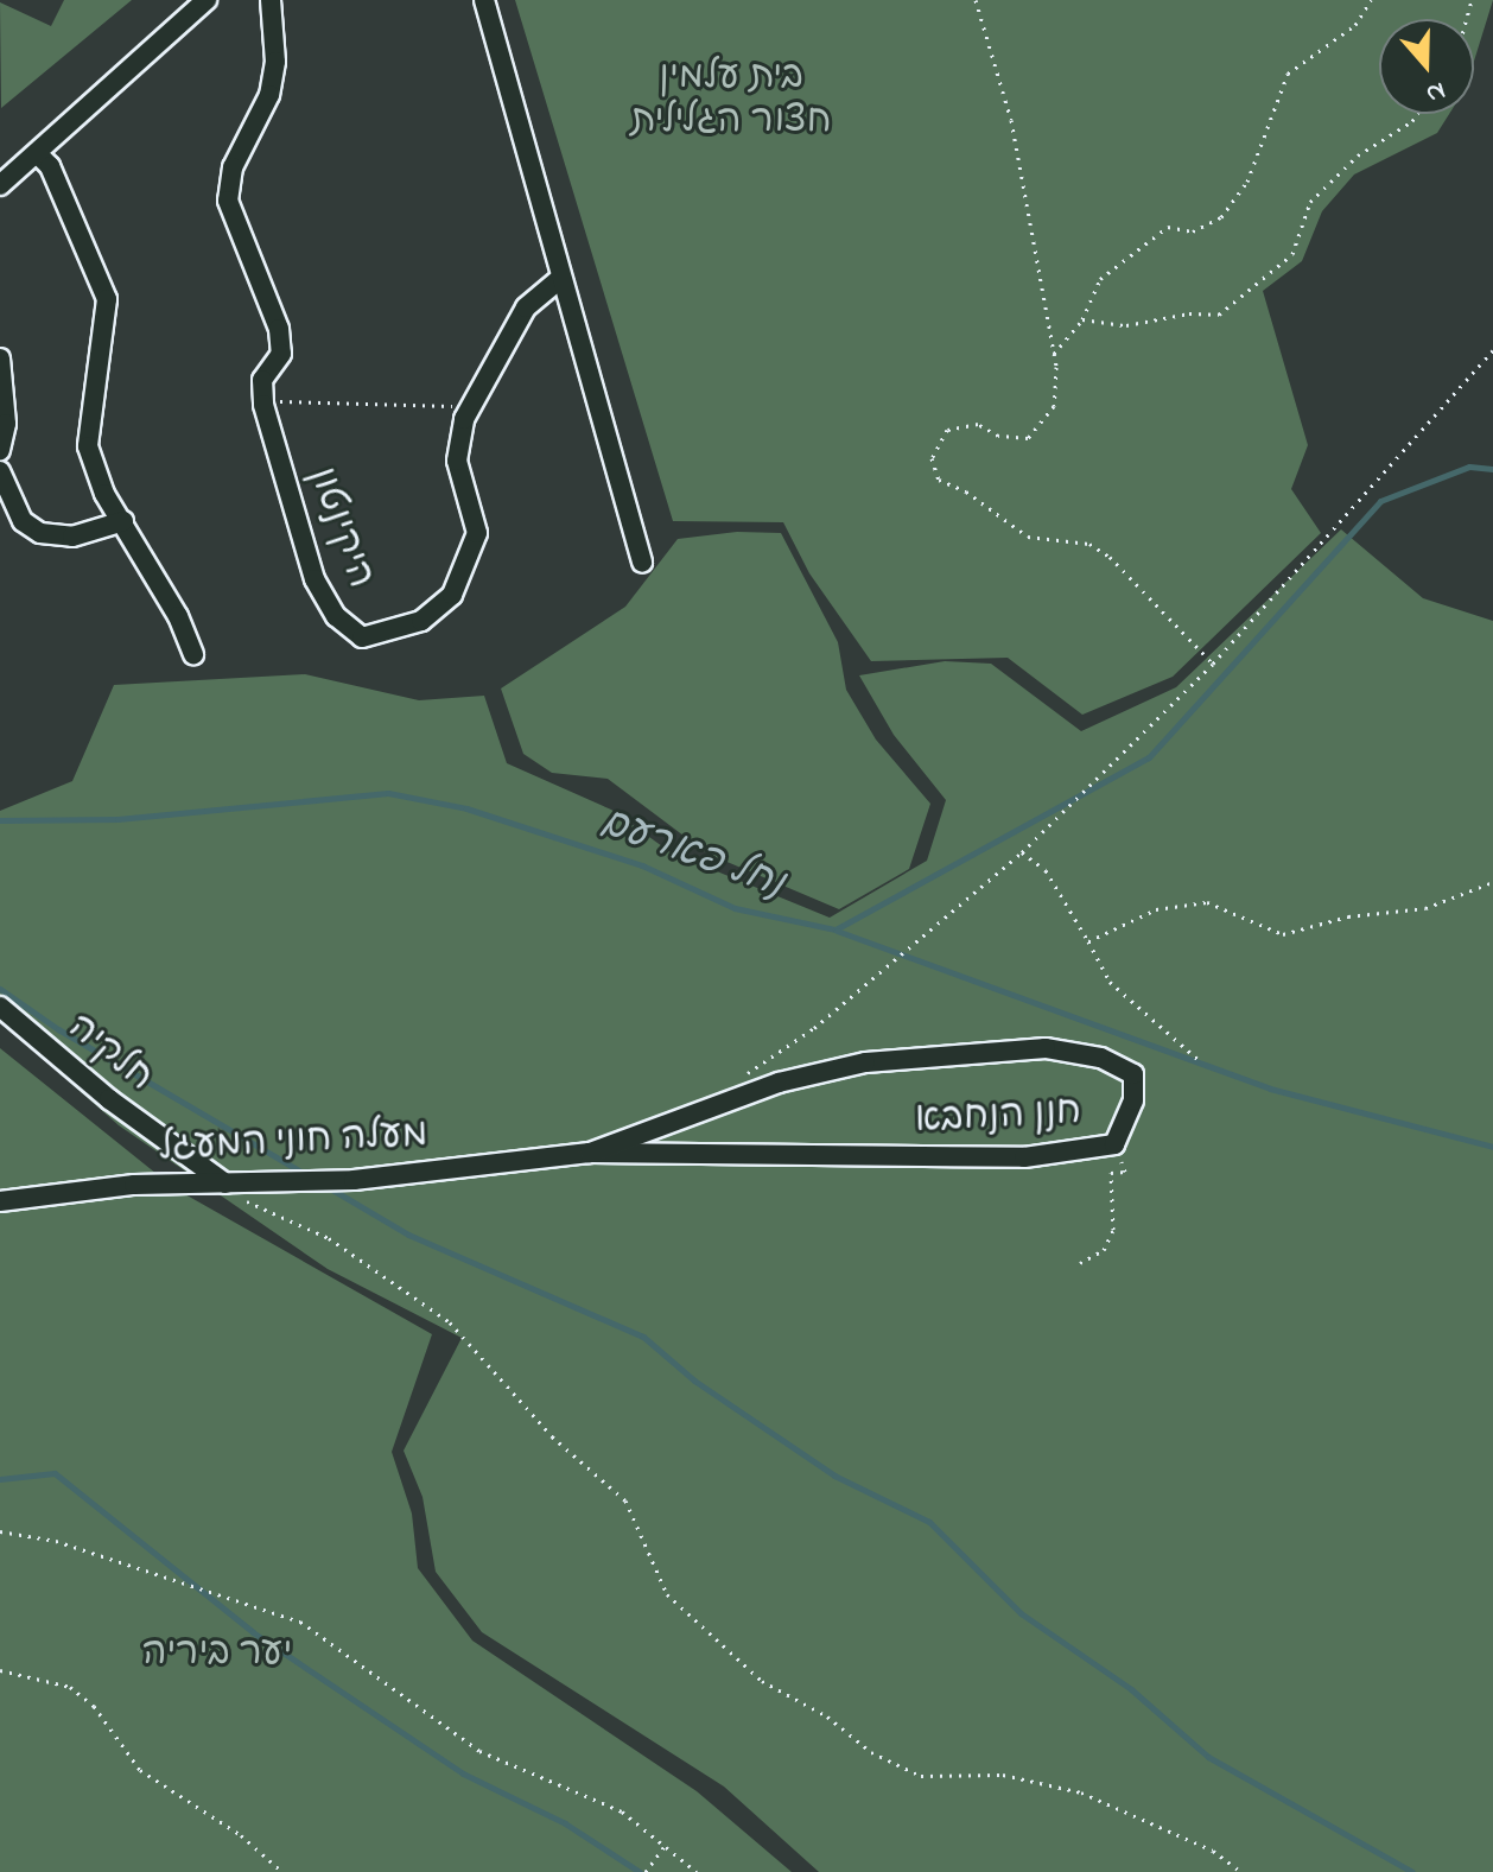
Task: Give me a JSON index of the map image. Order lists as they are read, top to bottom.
{
  "streets": {
    "street": [
      "היקינטון",
      "חלקיה",
      "חנן הנחבא",
      "מעלה חוני המעגל"
    ]
  },
  "crossings": [
    ["חלקיה", "מעלה חוני המעגל"],
    ["חנן הנחבא", "מעלה חוני המעגל"]
  ],
  "water": ["נחל פארעם"],
  "parks": ["בית עלמין חצור הגלילית", "יער ביריה"],
  "north": "bottom"
}
